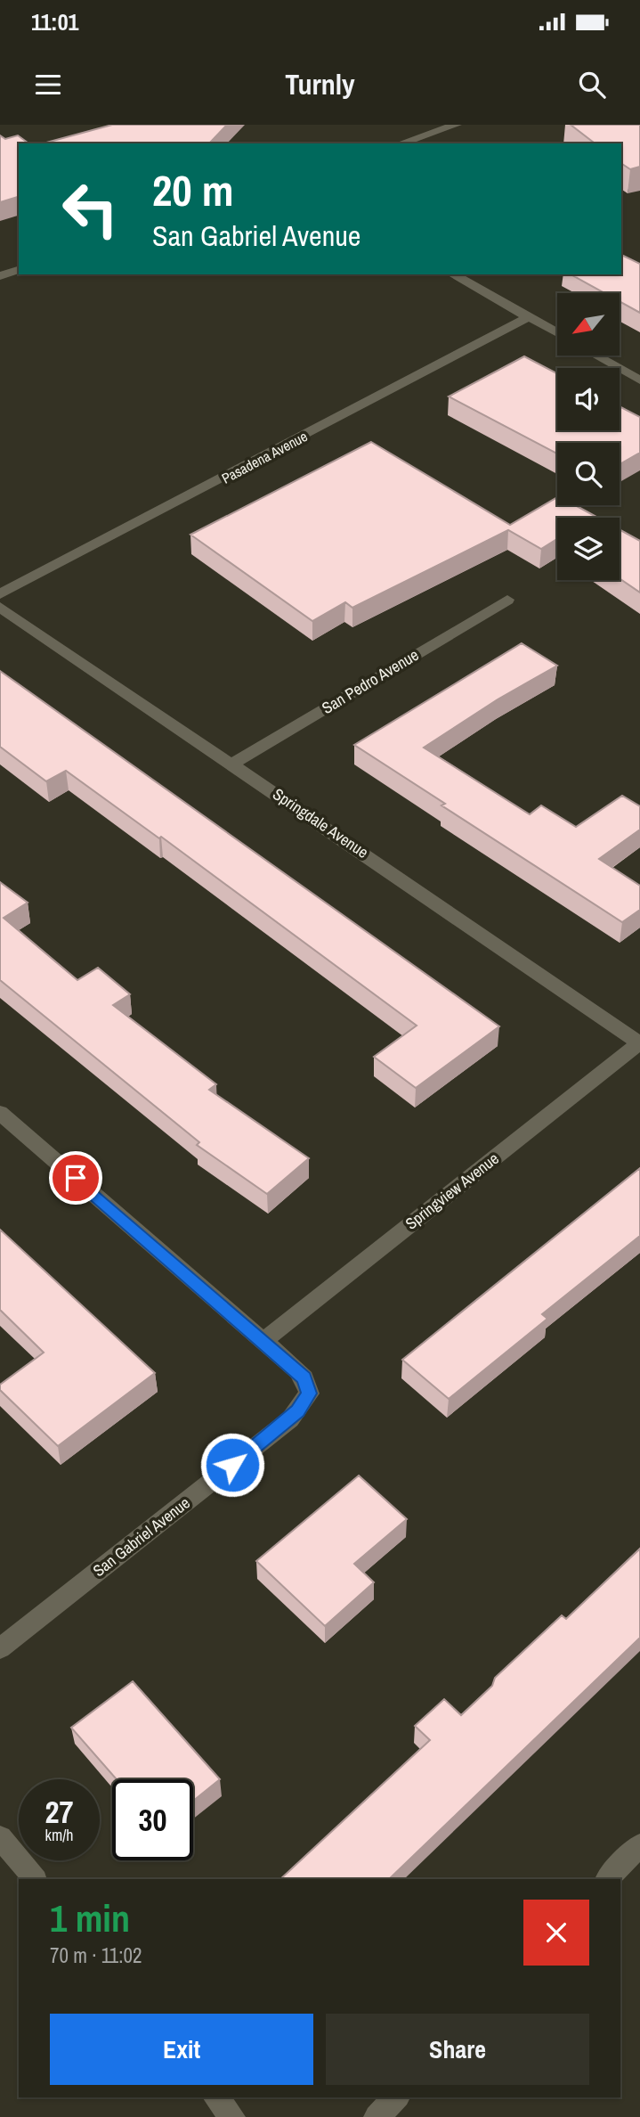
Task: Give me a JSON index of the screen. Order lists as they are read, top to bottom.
{
  "streets": {
    "street": [
      "Pasadena Avenue",
      "San Pedro Avenue",
      "Springdale Avenue",
      "Springview Avenue",
      "San Gabriel Avenue"
    ]
  },
  "crossings": [
    ["San Pedro Avenue", "Springdale Avenue"],
    ["Springdale Avenue", "Springview Avenue"],
    ["Springview Avenue", "San Gabriel Avenue"]
  ],
  "north": "bottom left",
  "page": {
    "status": "11:01",
    "header": "Turnly",
    "turn": ["20 m", "San Gabriel Avenue"],
    "speed": "27 km/h",
    "limit": "30",
    "heading": ["1 min", "70 m · 11:02"],
    "buttons": ["Exit", "Share"]
  }
}
